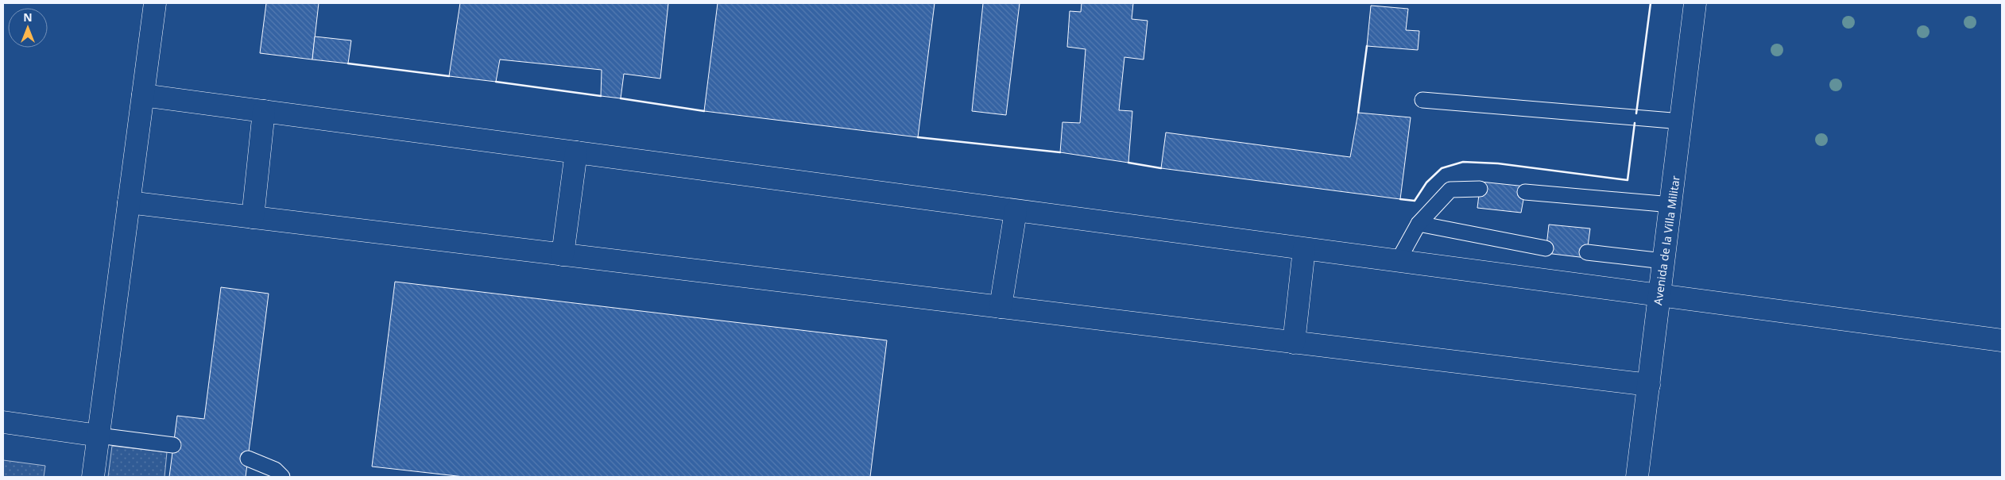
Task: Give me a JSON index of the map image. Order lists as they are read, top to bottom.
{
  "streets": {
    "street": ["Avenida de la Villa Militar"]
  },
  "north": "top"
}
